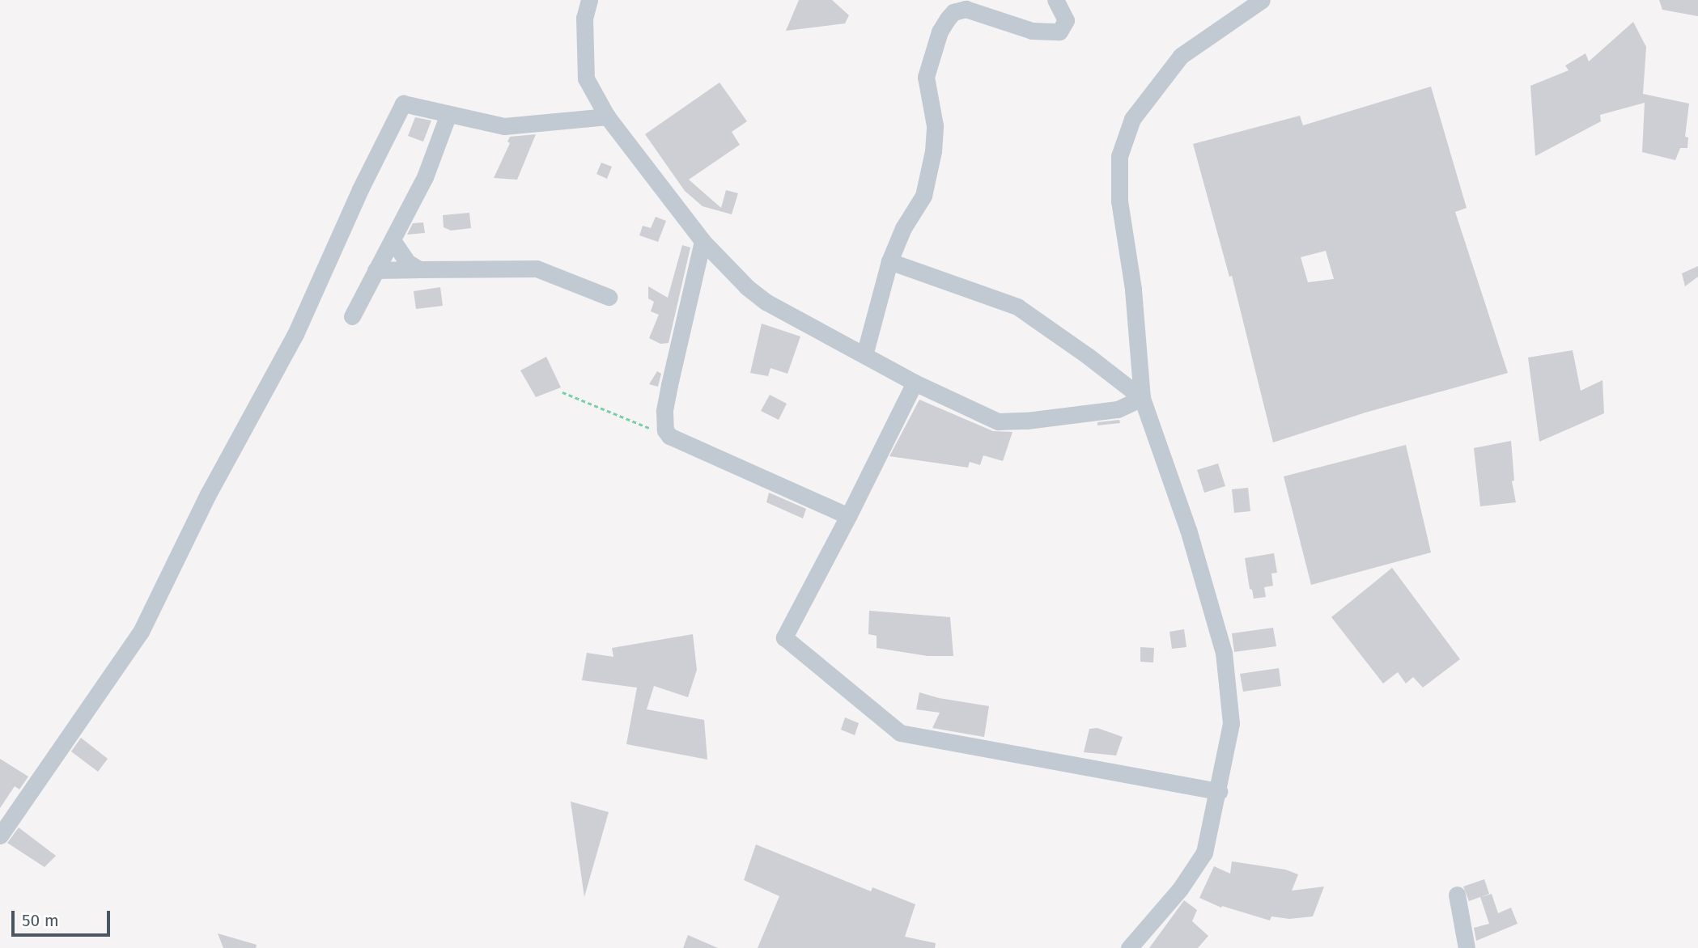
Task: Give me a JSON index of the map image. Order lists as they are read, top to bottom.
{
  "scale_bar": "50 m"
}
